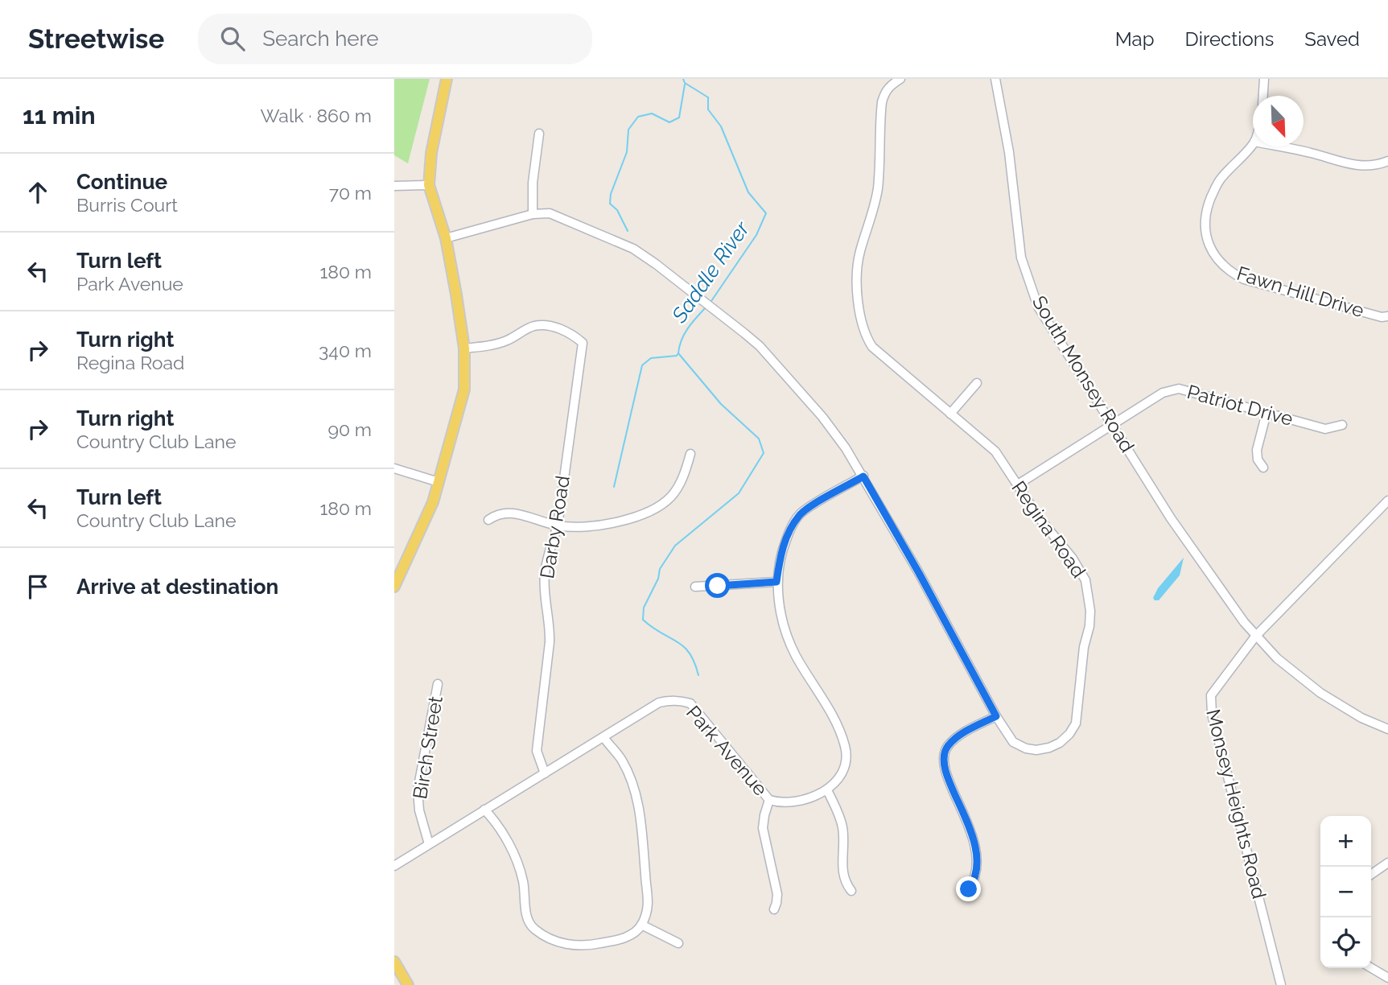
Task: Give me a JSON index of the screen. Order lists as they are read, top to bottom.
{
  "streets": {
    "street": [
      "Fawn Hill Drive",
      "South Monsey Road",
      "Patriot Drive",
      "Darby Road",
      "Regina Road",
      "Birch Street",
      "Park Avenue",
      "Monsey Heights Road"
    ]
  },
  "crossings": [
    ["South Monsey Road", "Patriot Drive"],
    ["South Monsey Road", "Monsey Heights Road"],
    ["Patriot Drive", "Regina Road"],
    ["Darby Road", "Park Avenue"],
    ["Birch Street", "Park Avenue"]
  ],
  "water": ["Saddle River"],
  "north": "bottom right",
  "page": {
    "header": "Streetwise",
    "search": "Search here",
    "nav": ["Map", "Directions", "Saved"],
    "heading": ["11 min", "Walk · 860 m"],
    "list": [
      ["Continue", "Burris Court", "70 m"],
      ["Turn left", "Park Avenue", "180 m"],
      ["Turn right", "Regina Road", "340 m"],
      ["Turn right", "Country Club Lane", "90 m"],
      ["Turn left", "Country Club Lane", "180 m"],
      "Arrive at destination"
    ],
    "map_buttons": ["+", "−"]
  }
}
